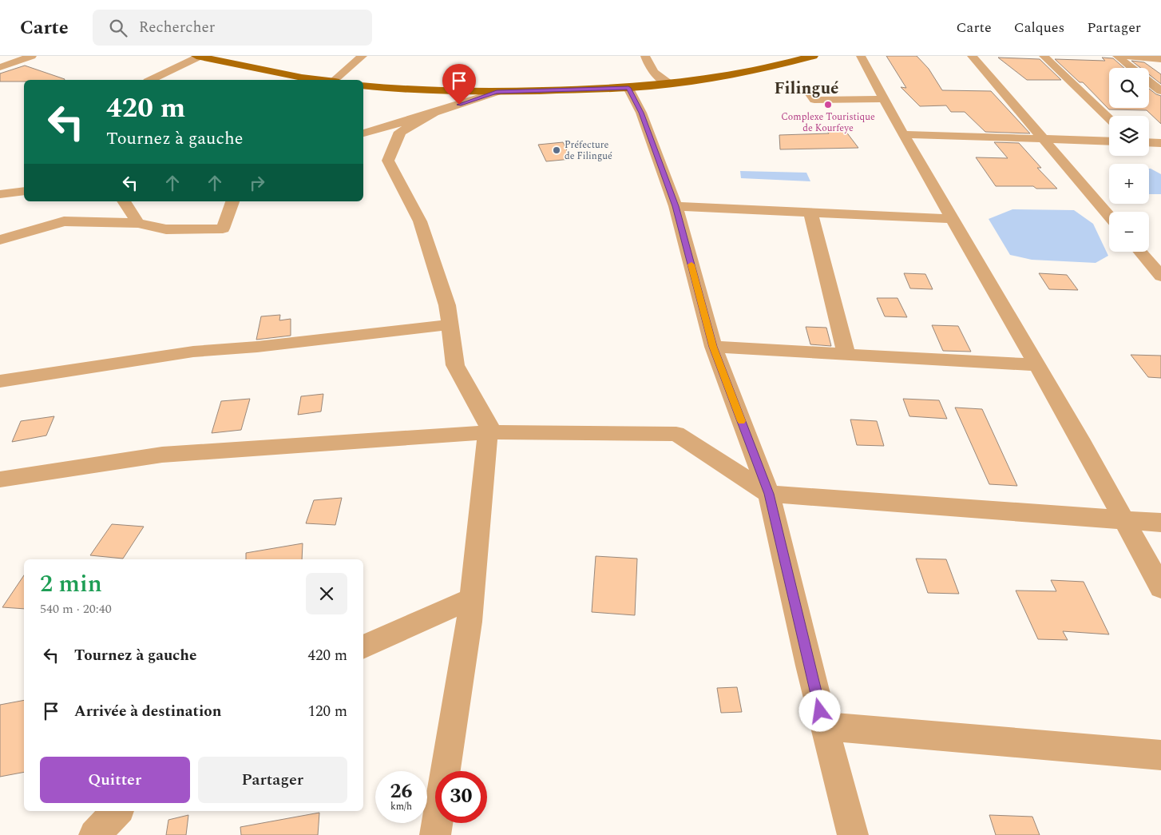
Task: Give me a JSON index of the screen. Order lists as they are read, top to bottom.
{
  "districts": ["Filingué"],
  "places": ["Complexe Touristique de Kourfeye", "Préfecture de Filingué"],
  "page": {
    "header": "Carte",
    "search": "Rechercher",
    "nav": ["Carte", "Calques", "Partager"],
    "map_buttons": ["+", "−"],
    "turn": ["420 m", "Tournez à gauche"],
    "heading": ["2 min", "540 m · 20:40"],
    "list": [
      {
        "name": "Tournez à gauche",
        "value": "420 m"
      },
      {
        "name": "Arrivée à destination",
        "value": "120 m"
      }
    ],
    "buttons": ["Quitter", "Partager"],
    "speed": "26 km/h",
    "limit": "30"
  }
}
